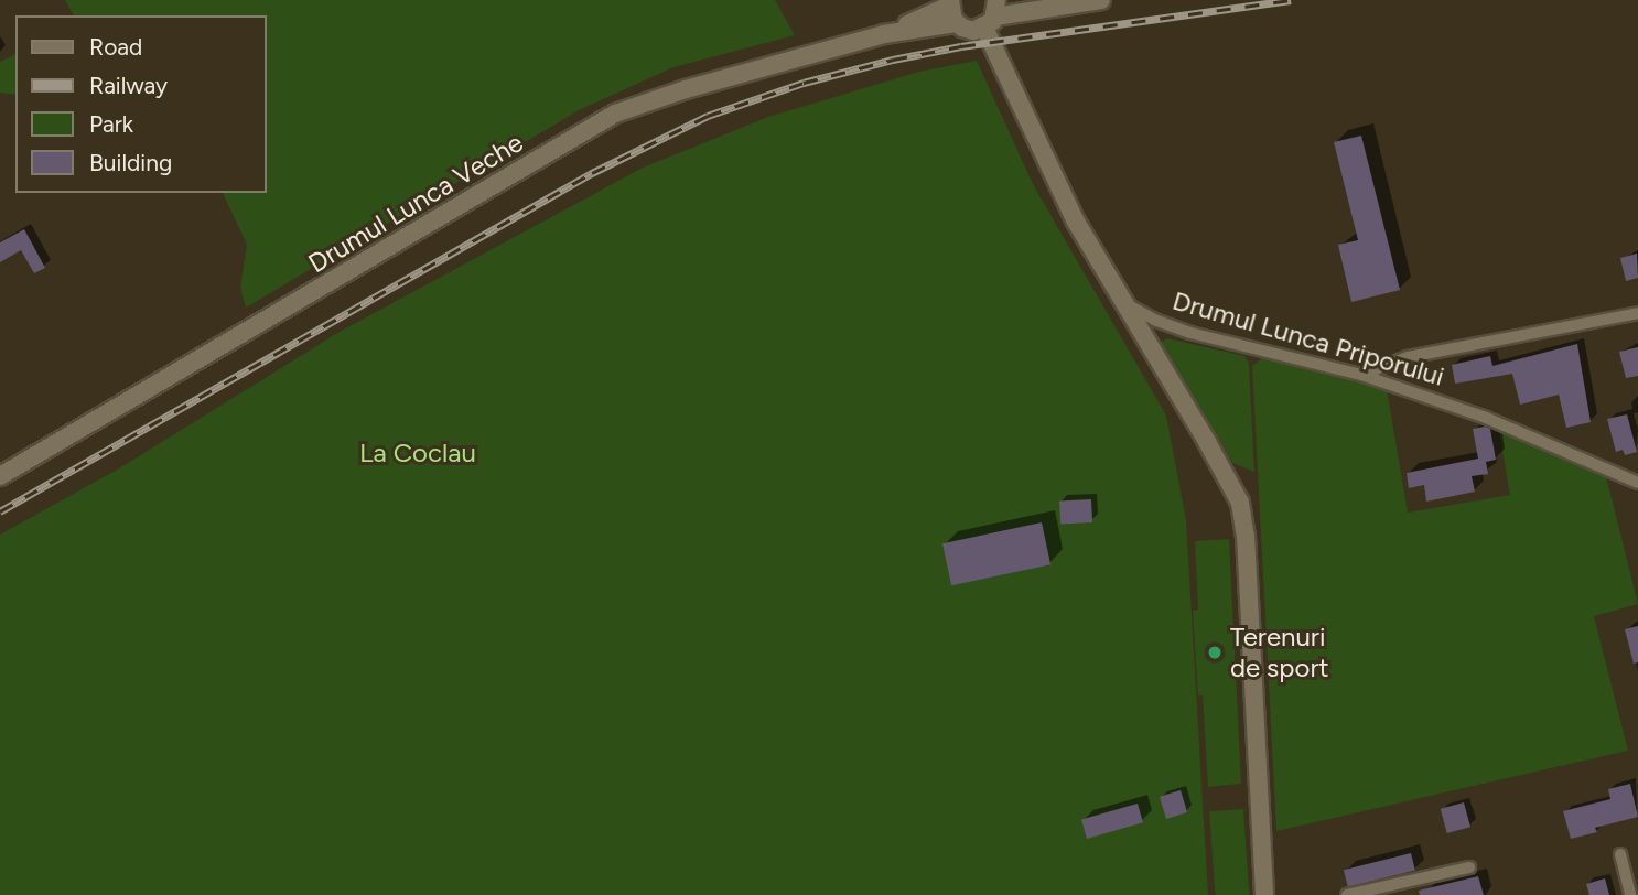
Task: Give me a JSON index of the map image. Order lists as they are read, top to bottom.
{
  "streets": {
    "street": ["Drumul Lunca Veche", "Drumul Lunca Priporului"]
  },
  "parks": ["La Coclau"],
  "places": ["Terenuri de sport"],
  "legend": [
    "Road",
    "Railway",
    "Park",
    "Building"
  ]
}
